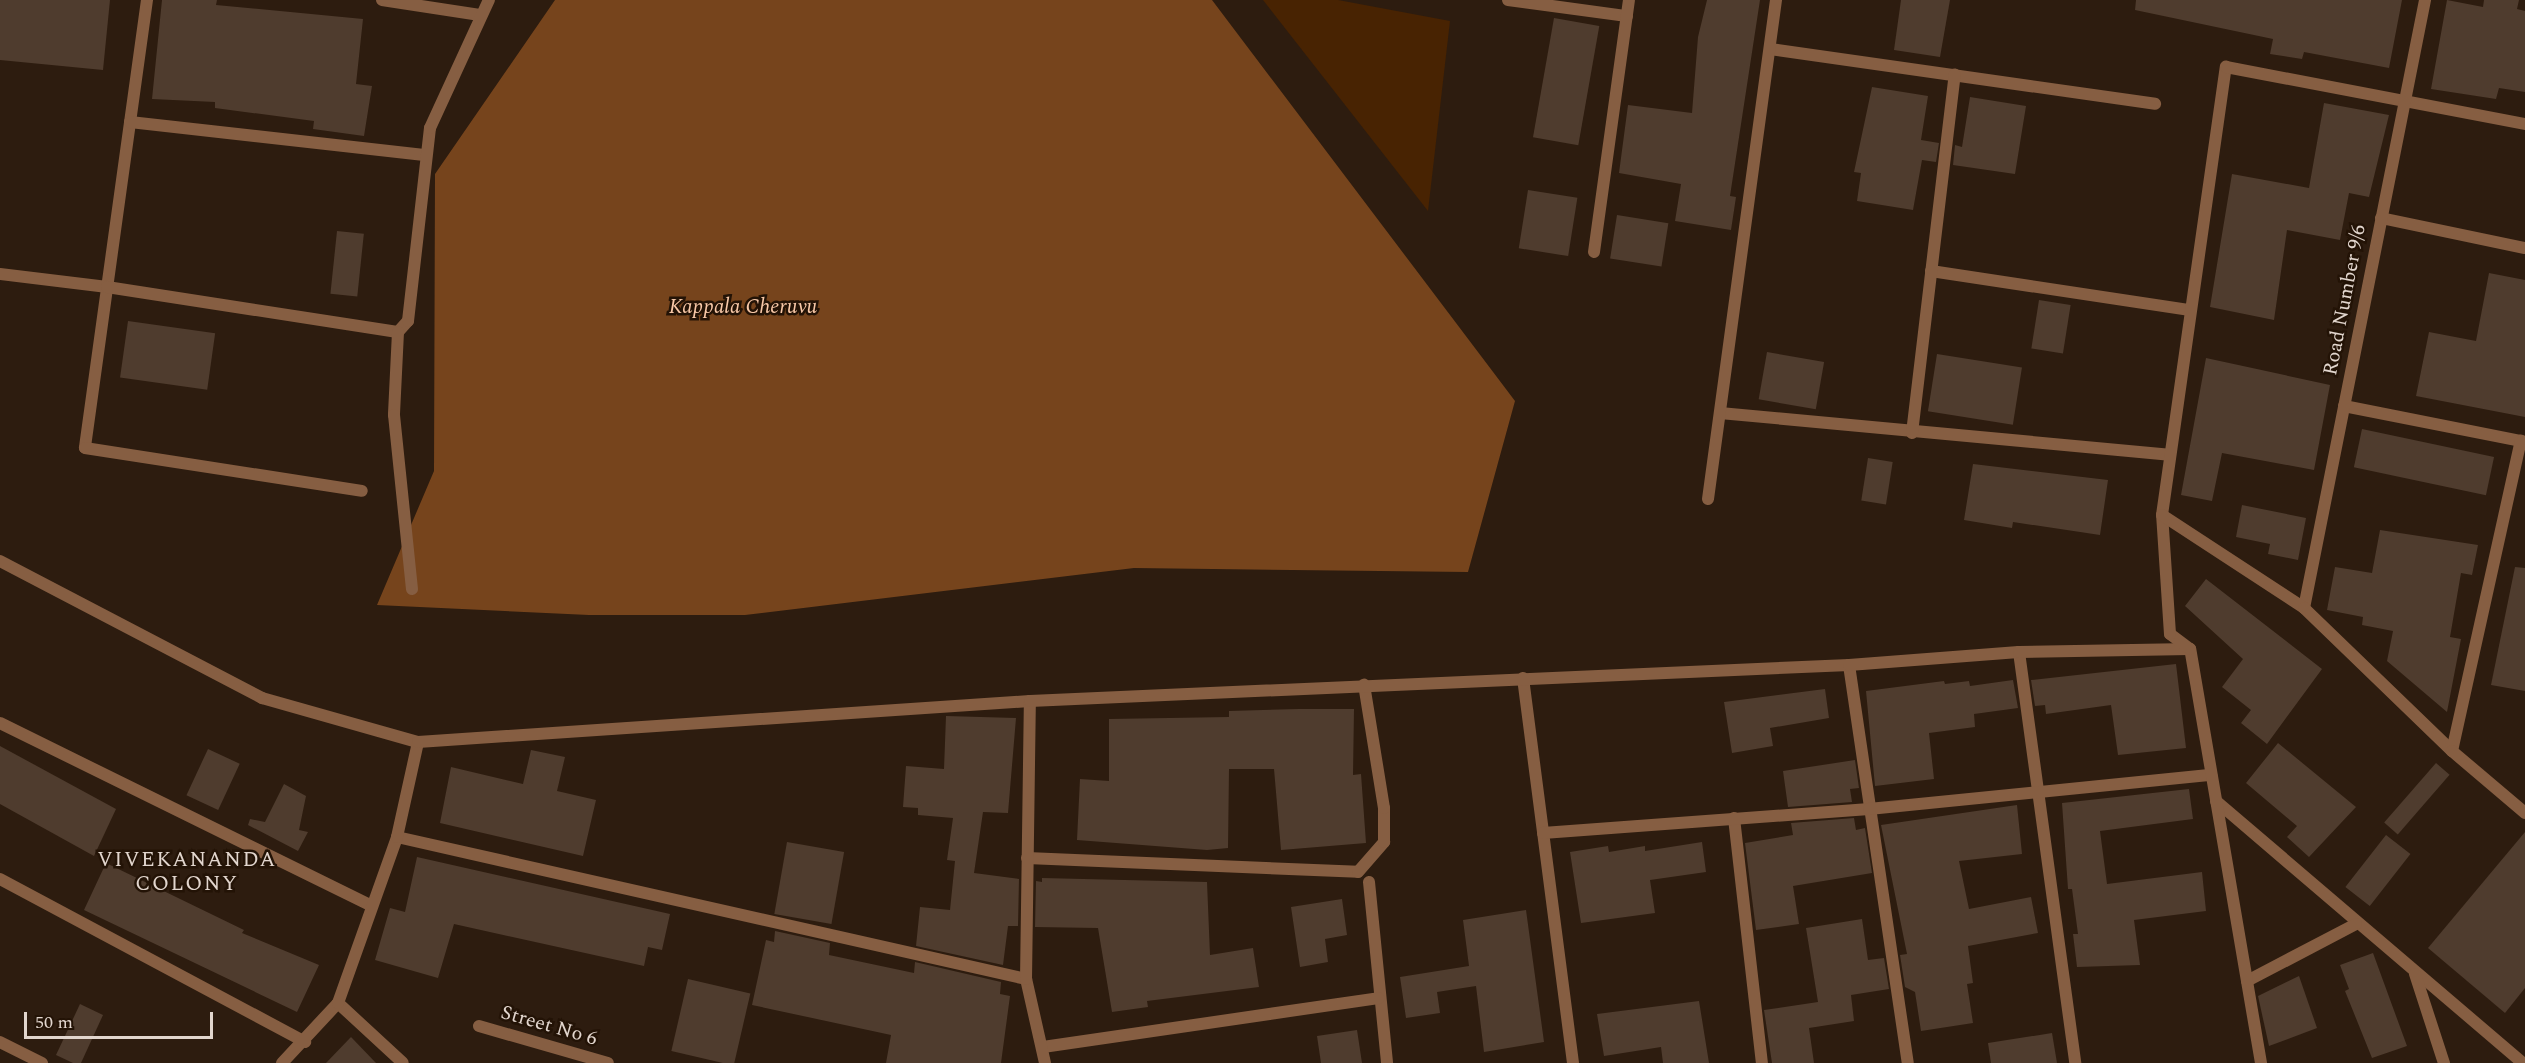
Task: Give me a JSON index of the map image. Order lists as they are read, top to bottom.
{
  "streets": {
    "street": ["Road Number 9/6", "Street No 6"]
  },
  "districts": ["VIVEKANANDA COLONY"],
  "water": ["Kappala Cheruvu"],
  "scale_bar": "50 m"
}
